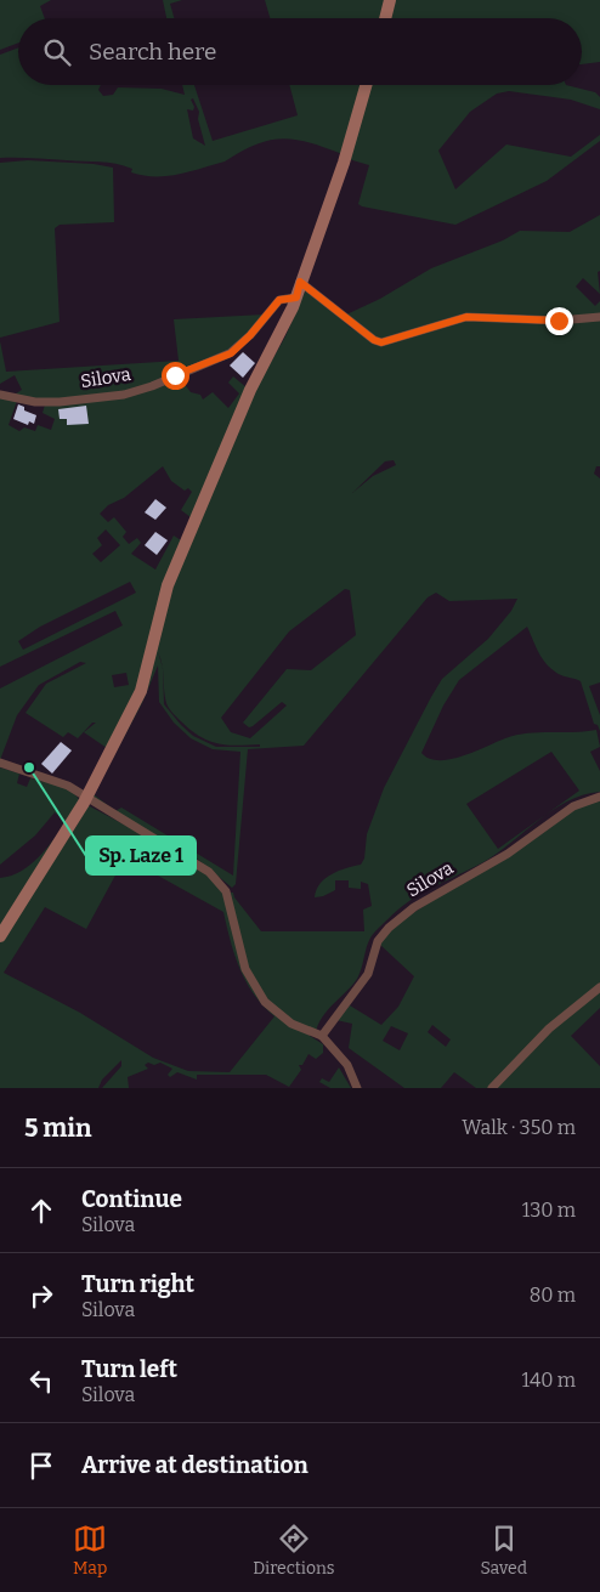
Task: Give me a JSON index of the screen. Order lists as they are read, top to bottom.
{
  "streets": {
    "street": ["Silova"]
  },
  "places": ["Sp. Laze 1"],
  "page": {
    "search": "Search here",
    "heading": ["5 min", "Walk · 350 m"],
    "list": [
      ["Continue", "Silova", "130 m"],
      ["Turn right", "Silova", "80 m"],
      ["Turn left", "Silova", "140 m"],
      "Arrive at destination"
    ],
    "nav": ["Map", "Directions", "Saved"]
  }
}
